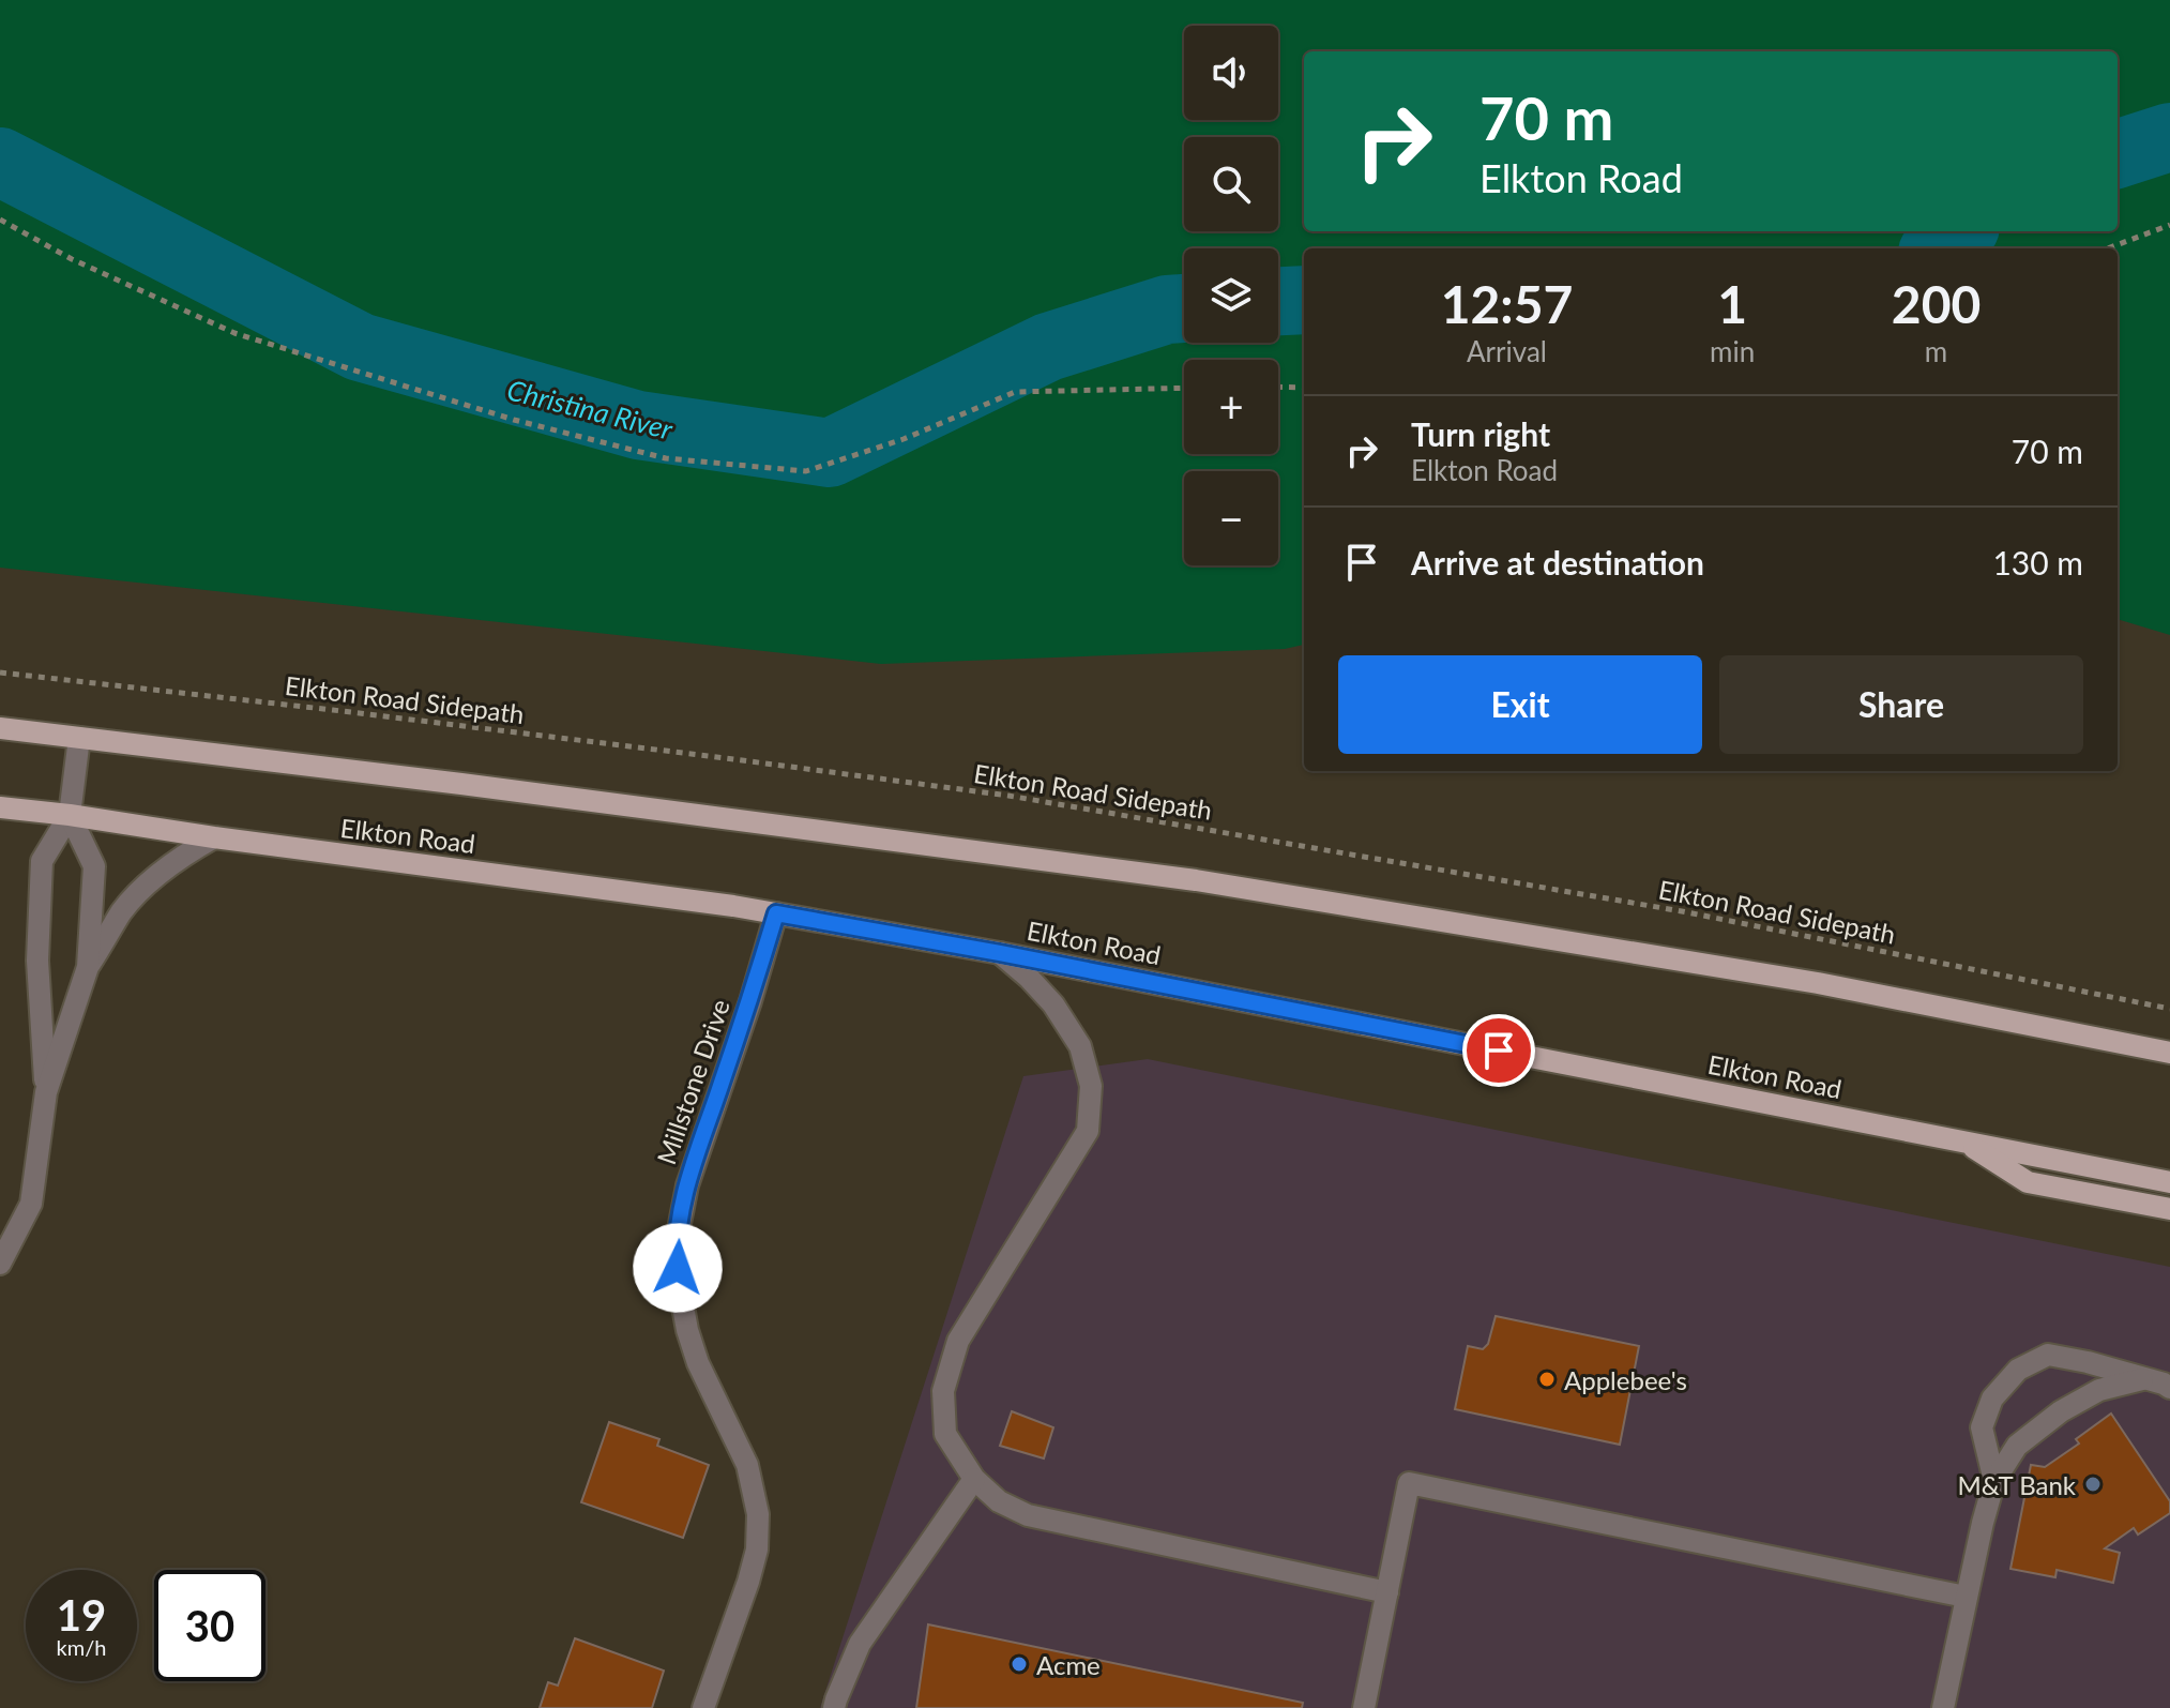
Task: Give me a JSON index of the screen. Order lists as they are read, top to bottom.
{
  "streets": {
    "main road": ["Elkton Road"],
    "street": ["Millstone Drive"],
    "path": ["Elkton Road Sidepath"]
  },
  "crossings": [
    ["Elkton Road", "Millstone Drive"]
  ],
  "water": ["Christina River"],
  "places": ["Applebee's", "M&T Bank", "Acme"],
  "page": {
    "map_buttons": ["+", "−"],
    "turn": ["70 m", "Elkton Road"],
    "eta": [
      "12:57",
      "Arrival",
      "1",
      "min",
      "200",
      "m"
    ],
    "list": [
      {
        "name": "Turn right",
        "note": "Elkton Road",
        "value": "70 m"
      },
      {
        "name": "Arrive at destination",
        "value": "130 m"
      }
    ],
    "buttons": ["Exit", "Share"],
    "speed": "19 km/h",
    "limit": "30"
  }
}
